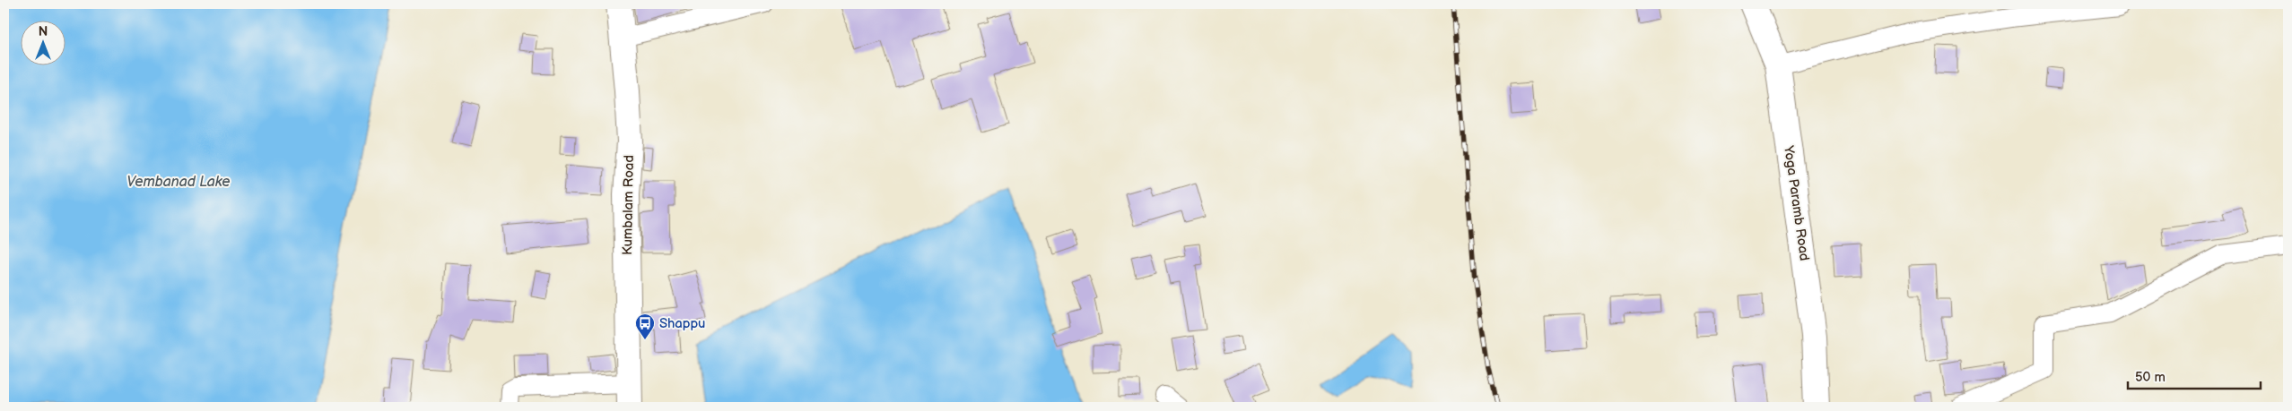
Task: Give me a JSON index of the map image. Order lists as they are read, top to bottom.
{
  "streets": {
    "street": ["Yoga Paramb Road", "Kumbalam Road"]
  },
  "water": ["Vembanad Lake"],
  "places": {
    "bus stop": ["Shappu"]
  },
  "scale_bar": "50 m",
  "north": "top"
}
